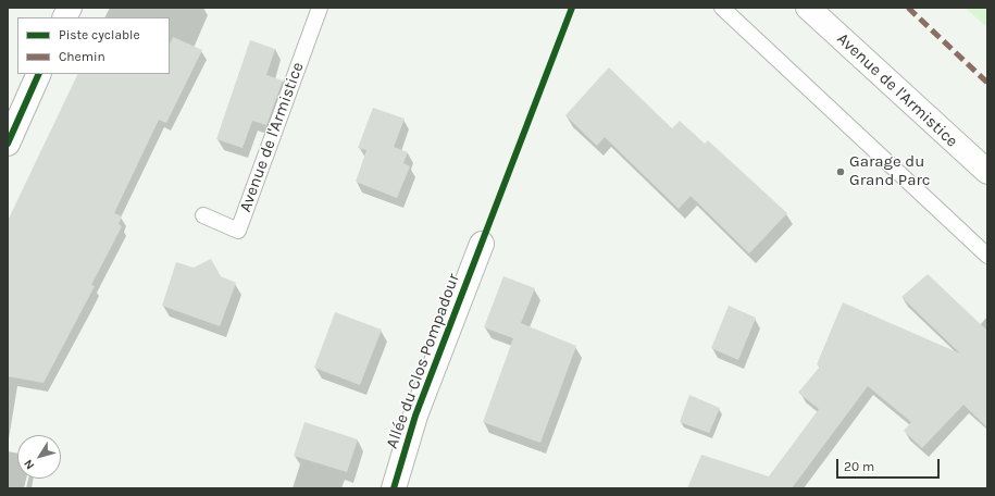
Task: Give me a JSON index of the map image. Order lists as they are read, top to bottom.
{
  "streets": {
    "street": ["Avenue de l'Armistice", "Allée du Clos Pompadour"]
  },
  "places": ["Garage du Grand Parc"],
  "legend": ["Piste cyclable", "Chemin"],
  "scale_bar": "20 m",
  "north": "bottom left"
}
